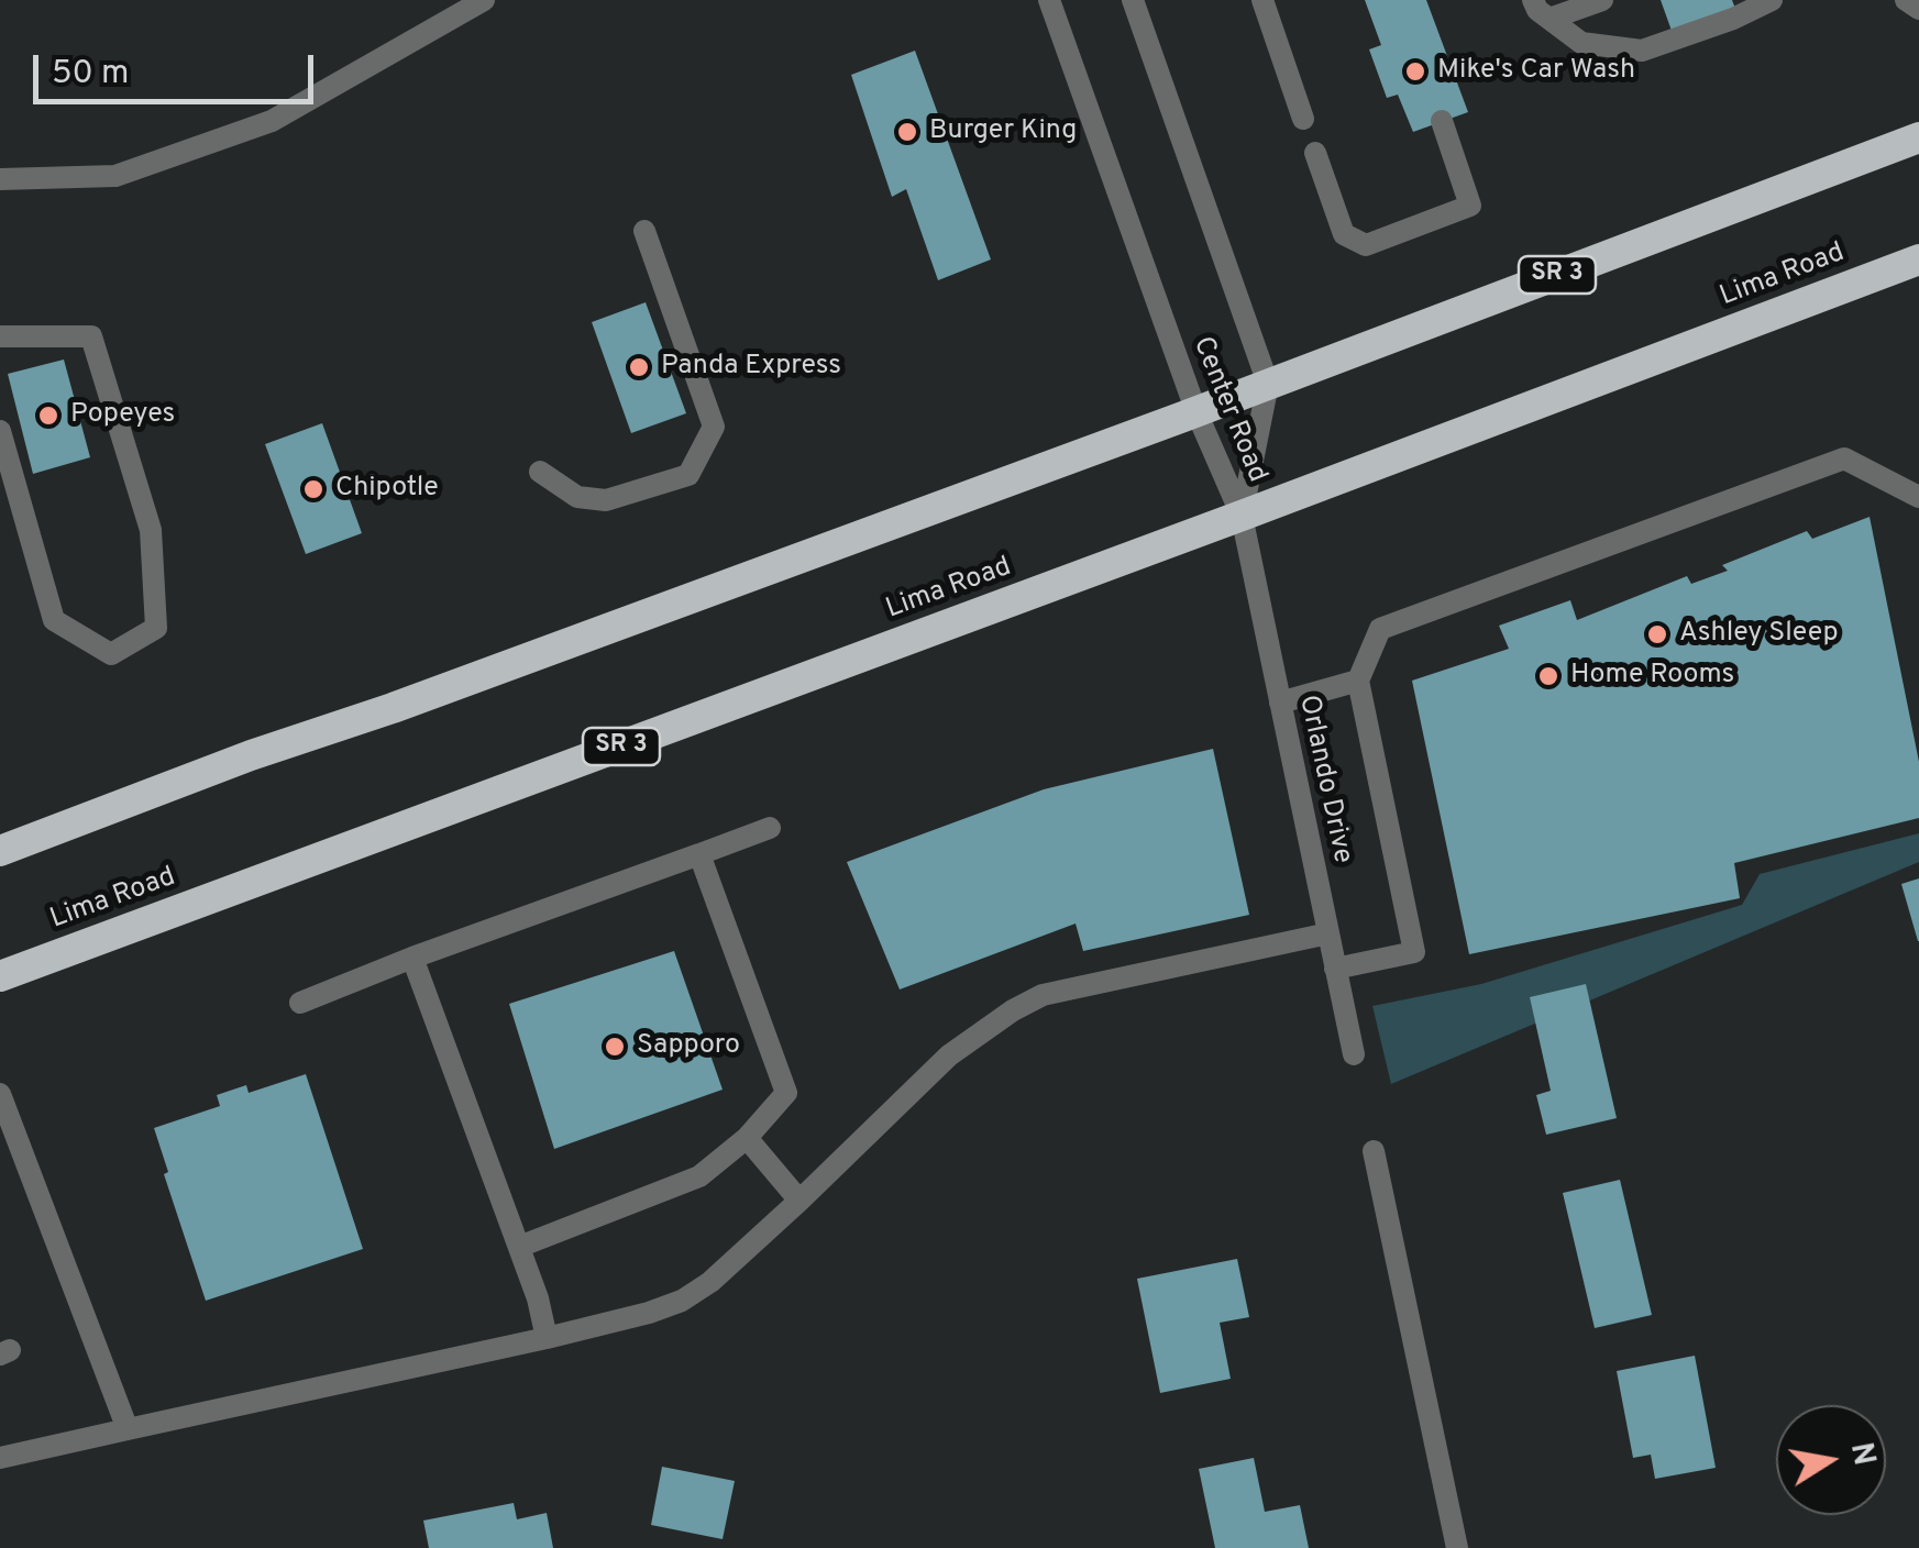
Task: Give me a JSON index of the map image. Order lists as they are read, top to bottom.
{
  "streets": {
    "highway": ["SR 3", "Lima Road"],
    "street": ["Center Road", "Orlando Drive"]
  },
  "crossings": [
    ["SR 3", "Center Road"],
    ["Lima Road", "Center Road"],
    ["Lima Road", "Orlando Drive"],
    ["Center Road", "Orlando Drive"]
  ],
  "places": [
    "Mike's Car Wash",
    "Burger King",
    "Panda Express",
    "Popeyes",
    "Chipotle",
    "Ashley Sleep",
    "Home Rooms",
    "Sapporo"
  ],
  "scale_bar": "50 m",
  "north": "right"
}
